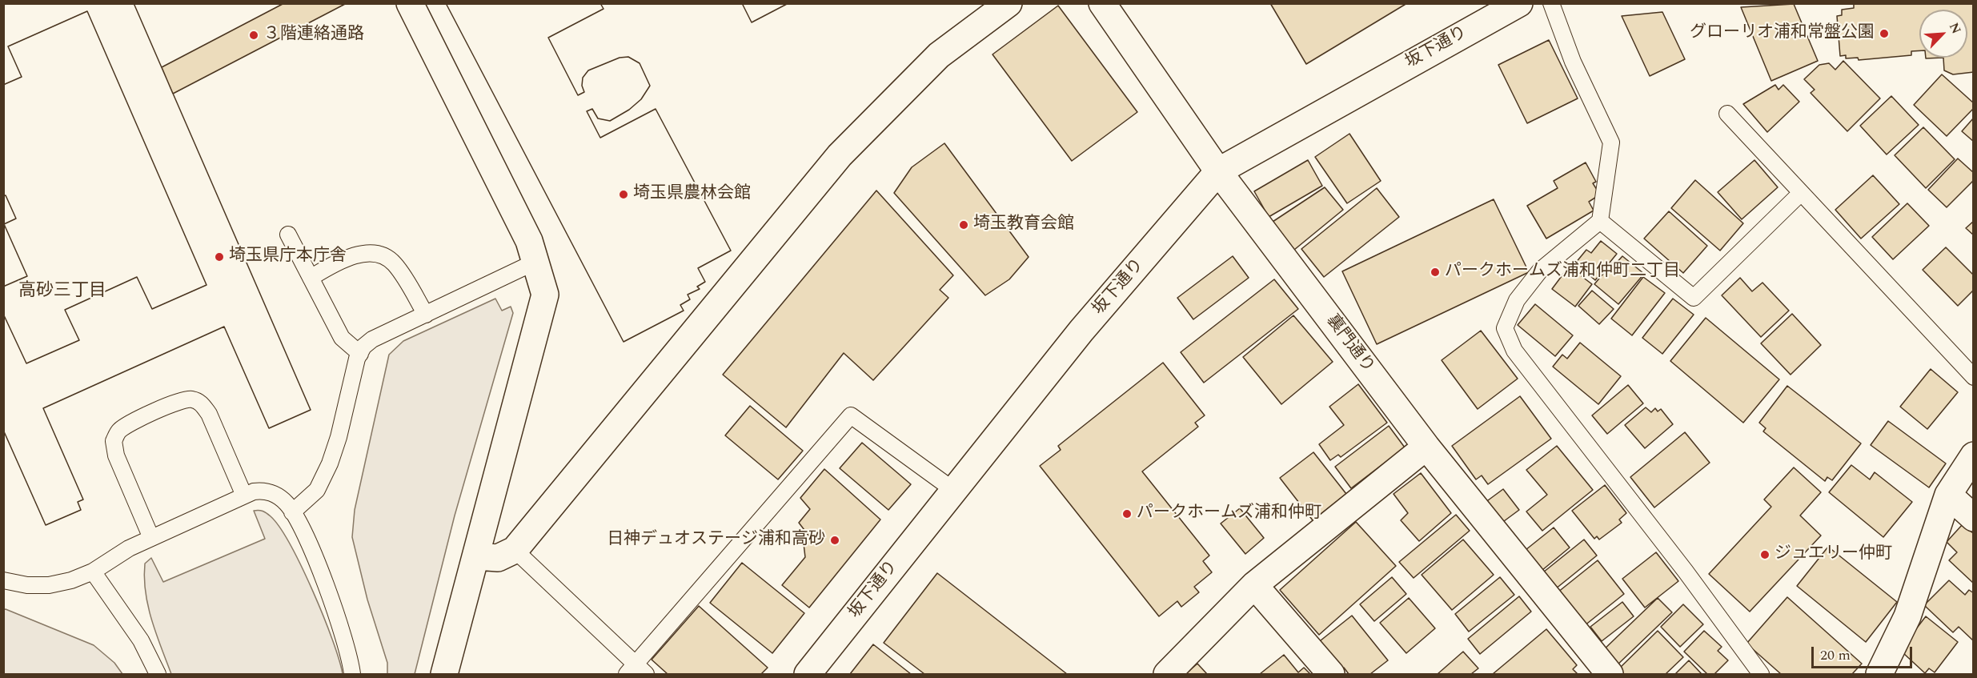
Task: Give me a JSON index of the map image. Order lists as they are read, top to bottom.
{
  "streets": {
    "street": ["坂下通り", "裏門通り"]
  },
  "crossings": [
    ["坂下通り", "裏門通り"]
  ],
  "districts": ["高砂三丁目"],
  "places": [
    "グローリオ浦和常盤公園",
    "３階連絡通路",
    "埼玉県農林会館",
    "埼玉教育会館",
    "埼玉県庁本庁舎",
    "パークホームズ浦和仲町二丁目",
    "パークホームズ浦和仲町",
    "日神デュオステージ浦和高砂",
    "ジュエリー仲町"
  ],
  "scale_bar": "20 m",
  "north": "top right"
}
